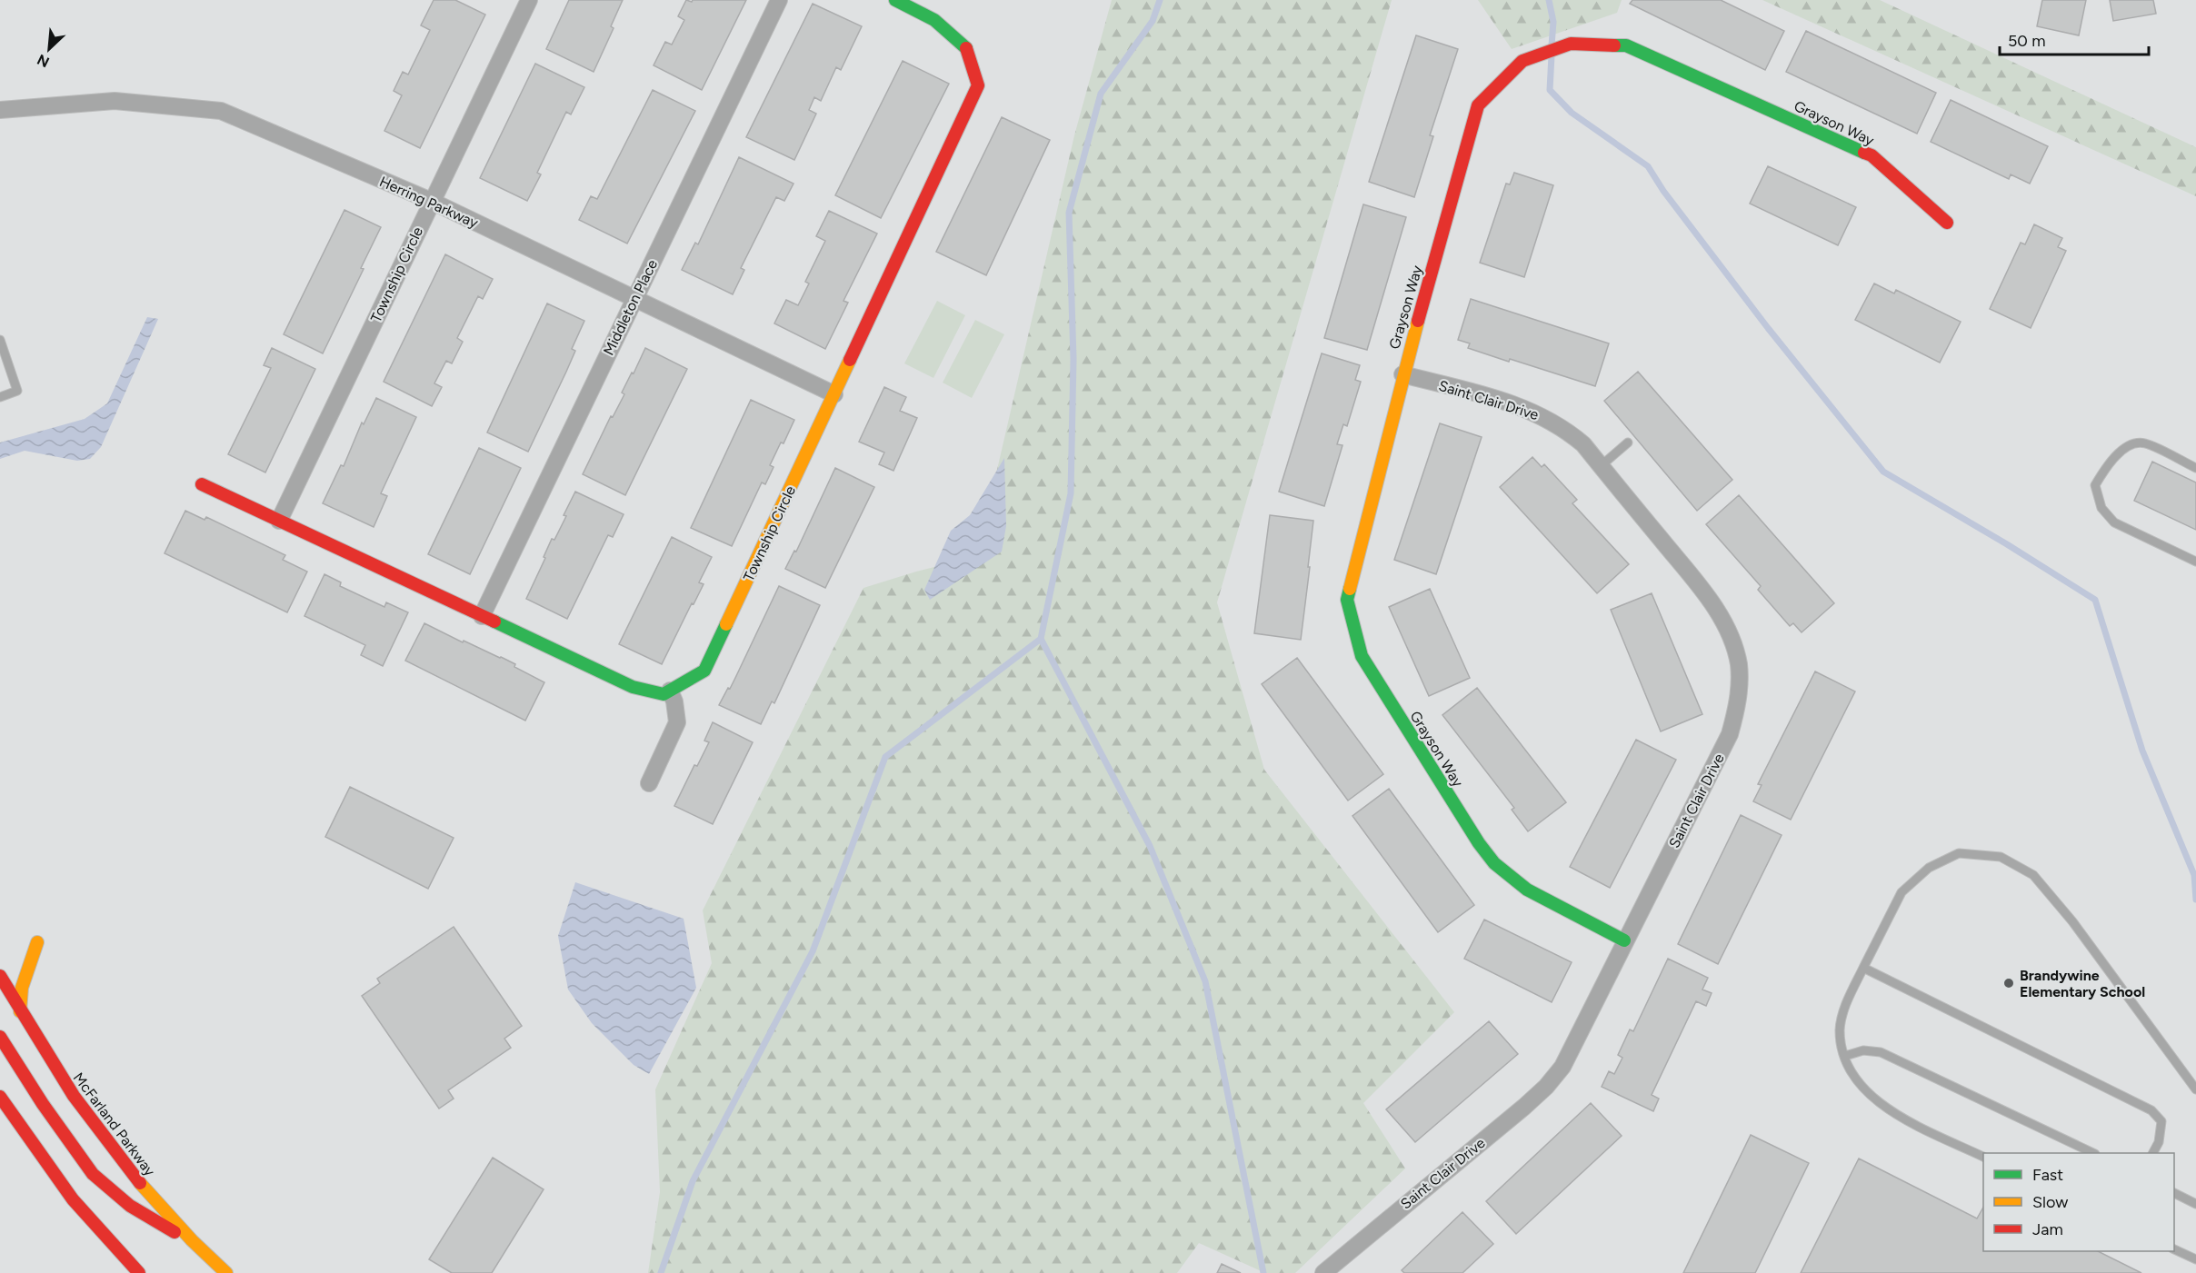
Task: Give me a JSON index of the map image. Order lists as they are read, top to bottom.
{
  "streets": {
    "street": [
      "Grayson Way",
      "Herring Parkway",
      "Township Circle",
      "Middleton Place",
      "Saint Clair Drive",
      "McFarland Parkway"
    ]
  },
  "crossings": [
    ["Grayson Way", "Saint Clair Drive"],
    ["Herring Parkway", "Township Circle"],
    ["Herring Parkway", "Middleton Place"]
  ],
  "places": ["Brandywine Elementary School"],
  "legend": ["Fast", "Slow", "Jam"],
  "scale_bar": "50 m",
  "north": "bottom left"
}
